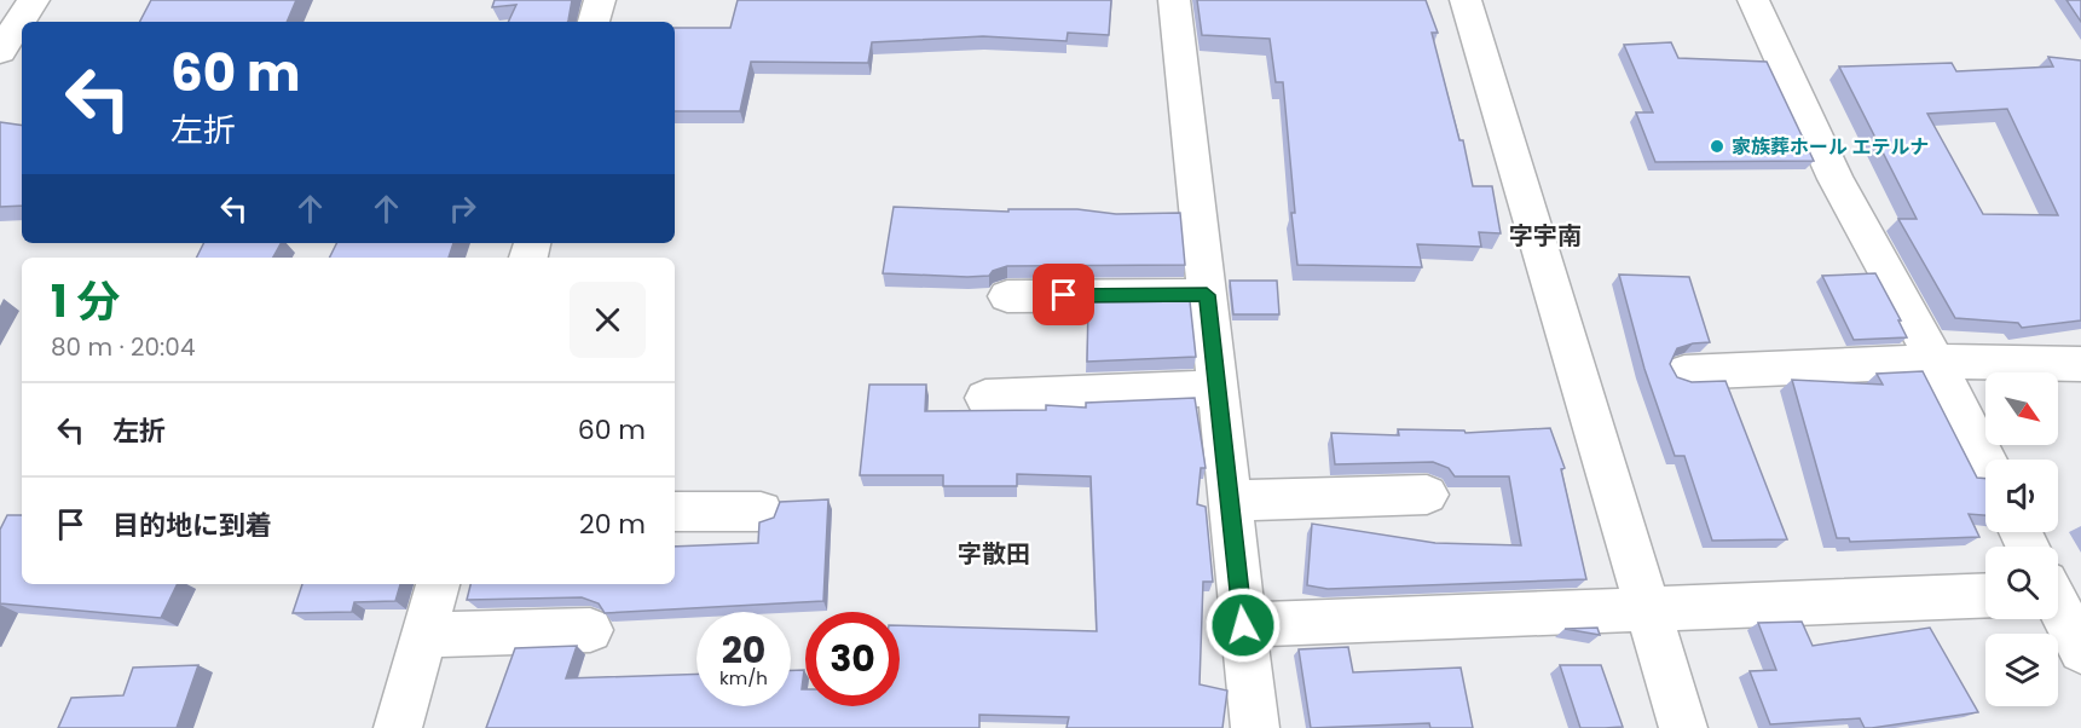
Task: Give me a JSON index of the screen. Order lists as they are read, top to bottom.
{
  "districts": ["字宇南", "字散田"],
  "places": ["家族葬ホール エテルナ"],
  "north": "bottom right",
  "page": {
    "turn": ["60 m", "左折"],
    "heading": ["1 分", "80 m · 20:04"],
    "list": [
      {
        "name": "左折",
        "value": "60 m"
      },
      {
        "name": "目的地に到着",
        "value": "20 m"
      }
    ],
    "speed": "20 km/h",
    "limit": "30"
  }
}
